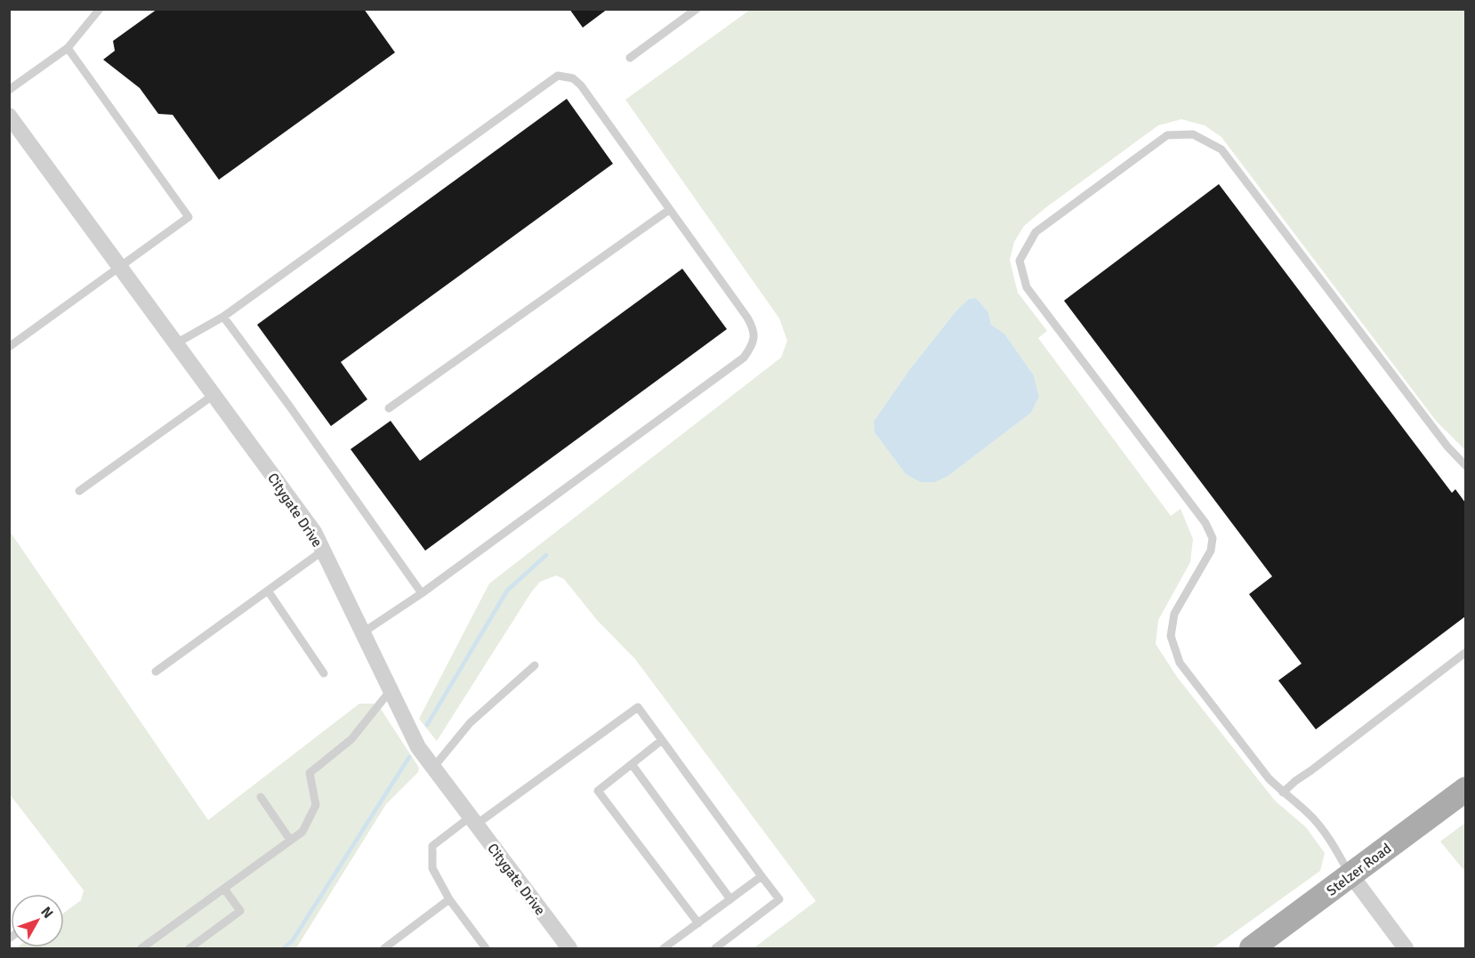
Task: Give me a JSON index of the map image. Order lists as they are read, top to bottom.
{
  "streets": {
    "main road": ["Stelzer Road"],
    "street": ["Citygate Drive"]
  },
  "north": "top right"
}
